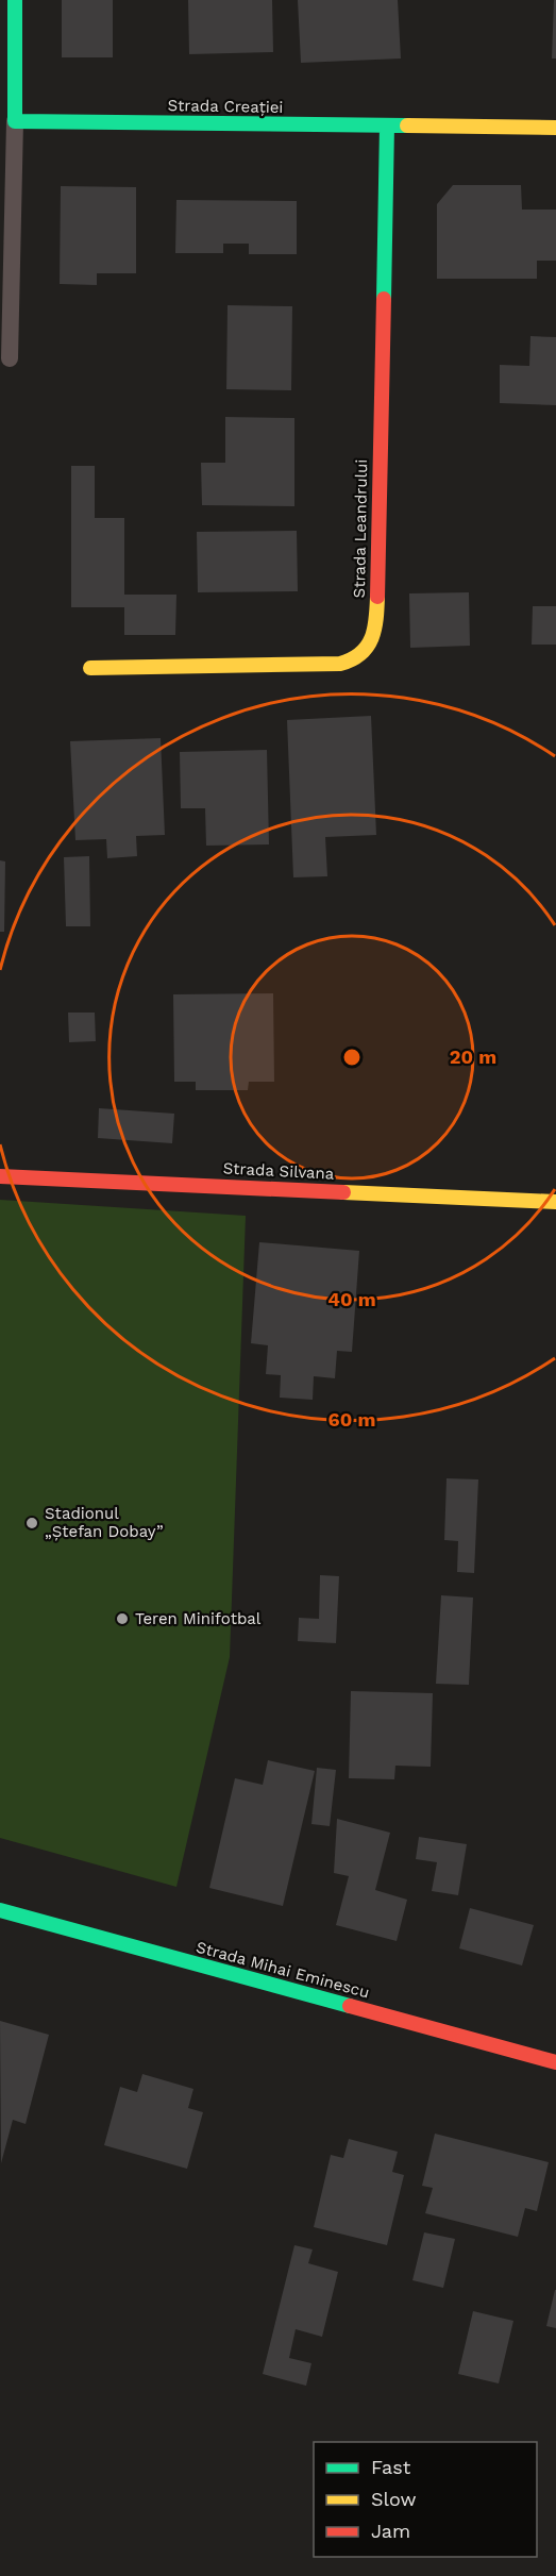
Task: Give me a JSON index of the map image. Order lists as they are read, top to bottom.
{
  "streets": {
    "street": [
      "Strada Creației",
      "Strada Leandrului",
      "Strada Silvana",
      "Strada Mihai Eminescu"
    ]
  },
  "crossings": [
    ["Strada Creației", "Strada Leandrului"]
  ],
  "places": ["Stadionul „Ștefan Dobay”", "Teren Minifotbal"],
  "legend": ["Fast", "Slow", "Jam"],
  "rings": ["20 m", "40 m", "60 m"]
}
